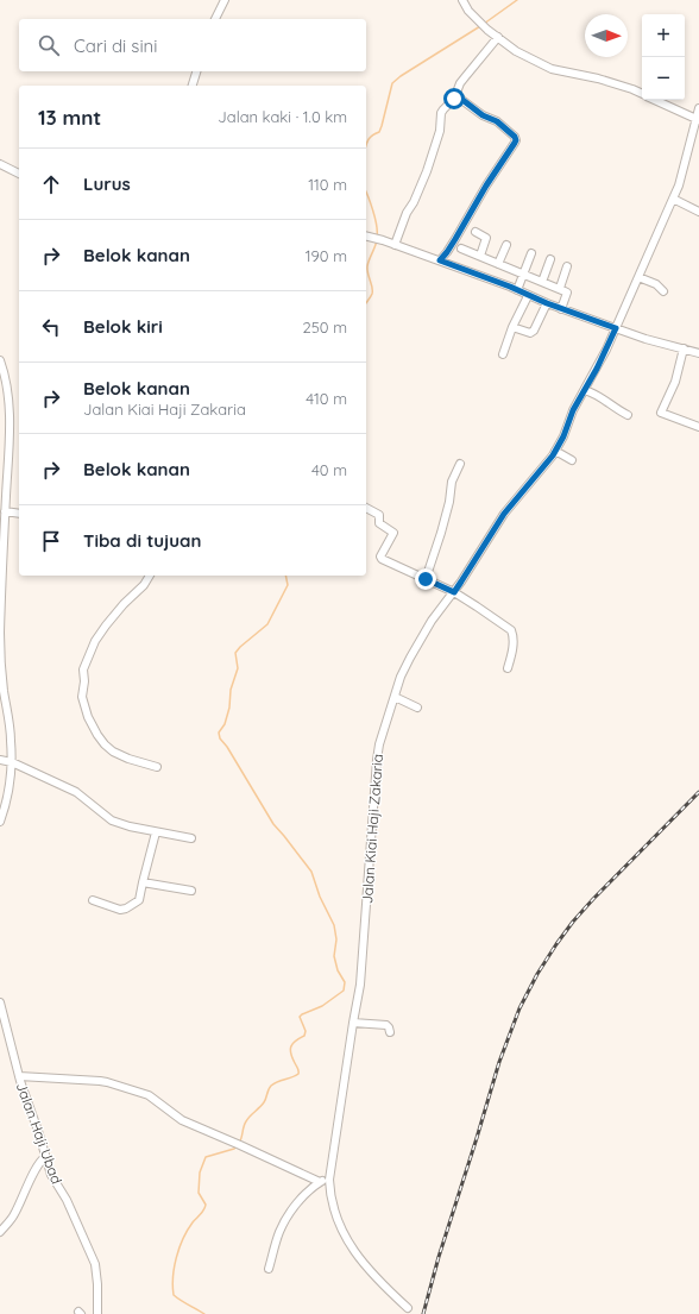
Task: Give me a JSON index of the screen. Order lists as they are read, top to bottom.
{
  "streets": {
    "street": ["Jalan Kiai Haji Zakaria", "Jalan Haji Ubad"]
  },
  "north": "right",
  "page": {
    "map_buttons": ["+", "−"],
    "search": "Cari di sini",
    "heading": ["13 mnt", "Jalan kaki · 1.0 km"],
    "list": [
      ["Lurus", "110 m"],
      ["Belok kanan", "190 m"],
      ["Belok kiri", "250 m"],
      ["Belok kanan", "Jalan Kiai Haji Zakaria", "410 m"],
      ["Belok kanan", "40 m"],
      "Tiba di tujuan"
    ]
  }
}
